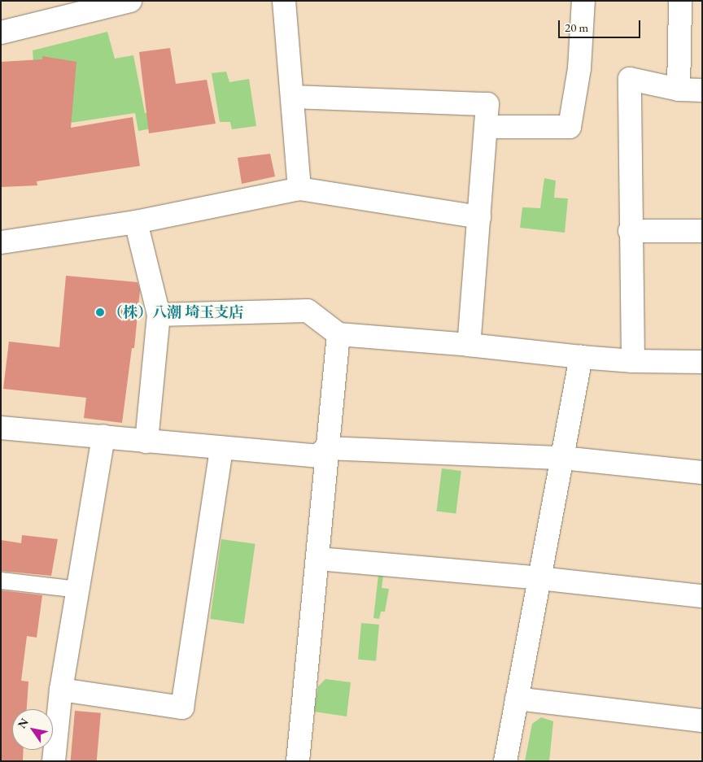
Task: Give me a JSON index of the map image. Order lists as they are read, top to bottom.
{
  "places": ["（株）八潮 埼玉支店"],
  "scale_bar": "20 m",
  "north": "top left"
}
